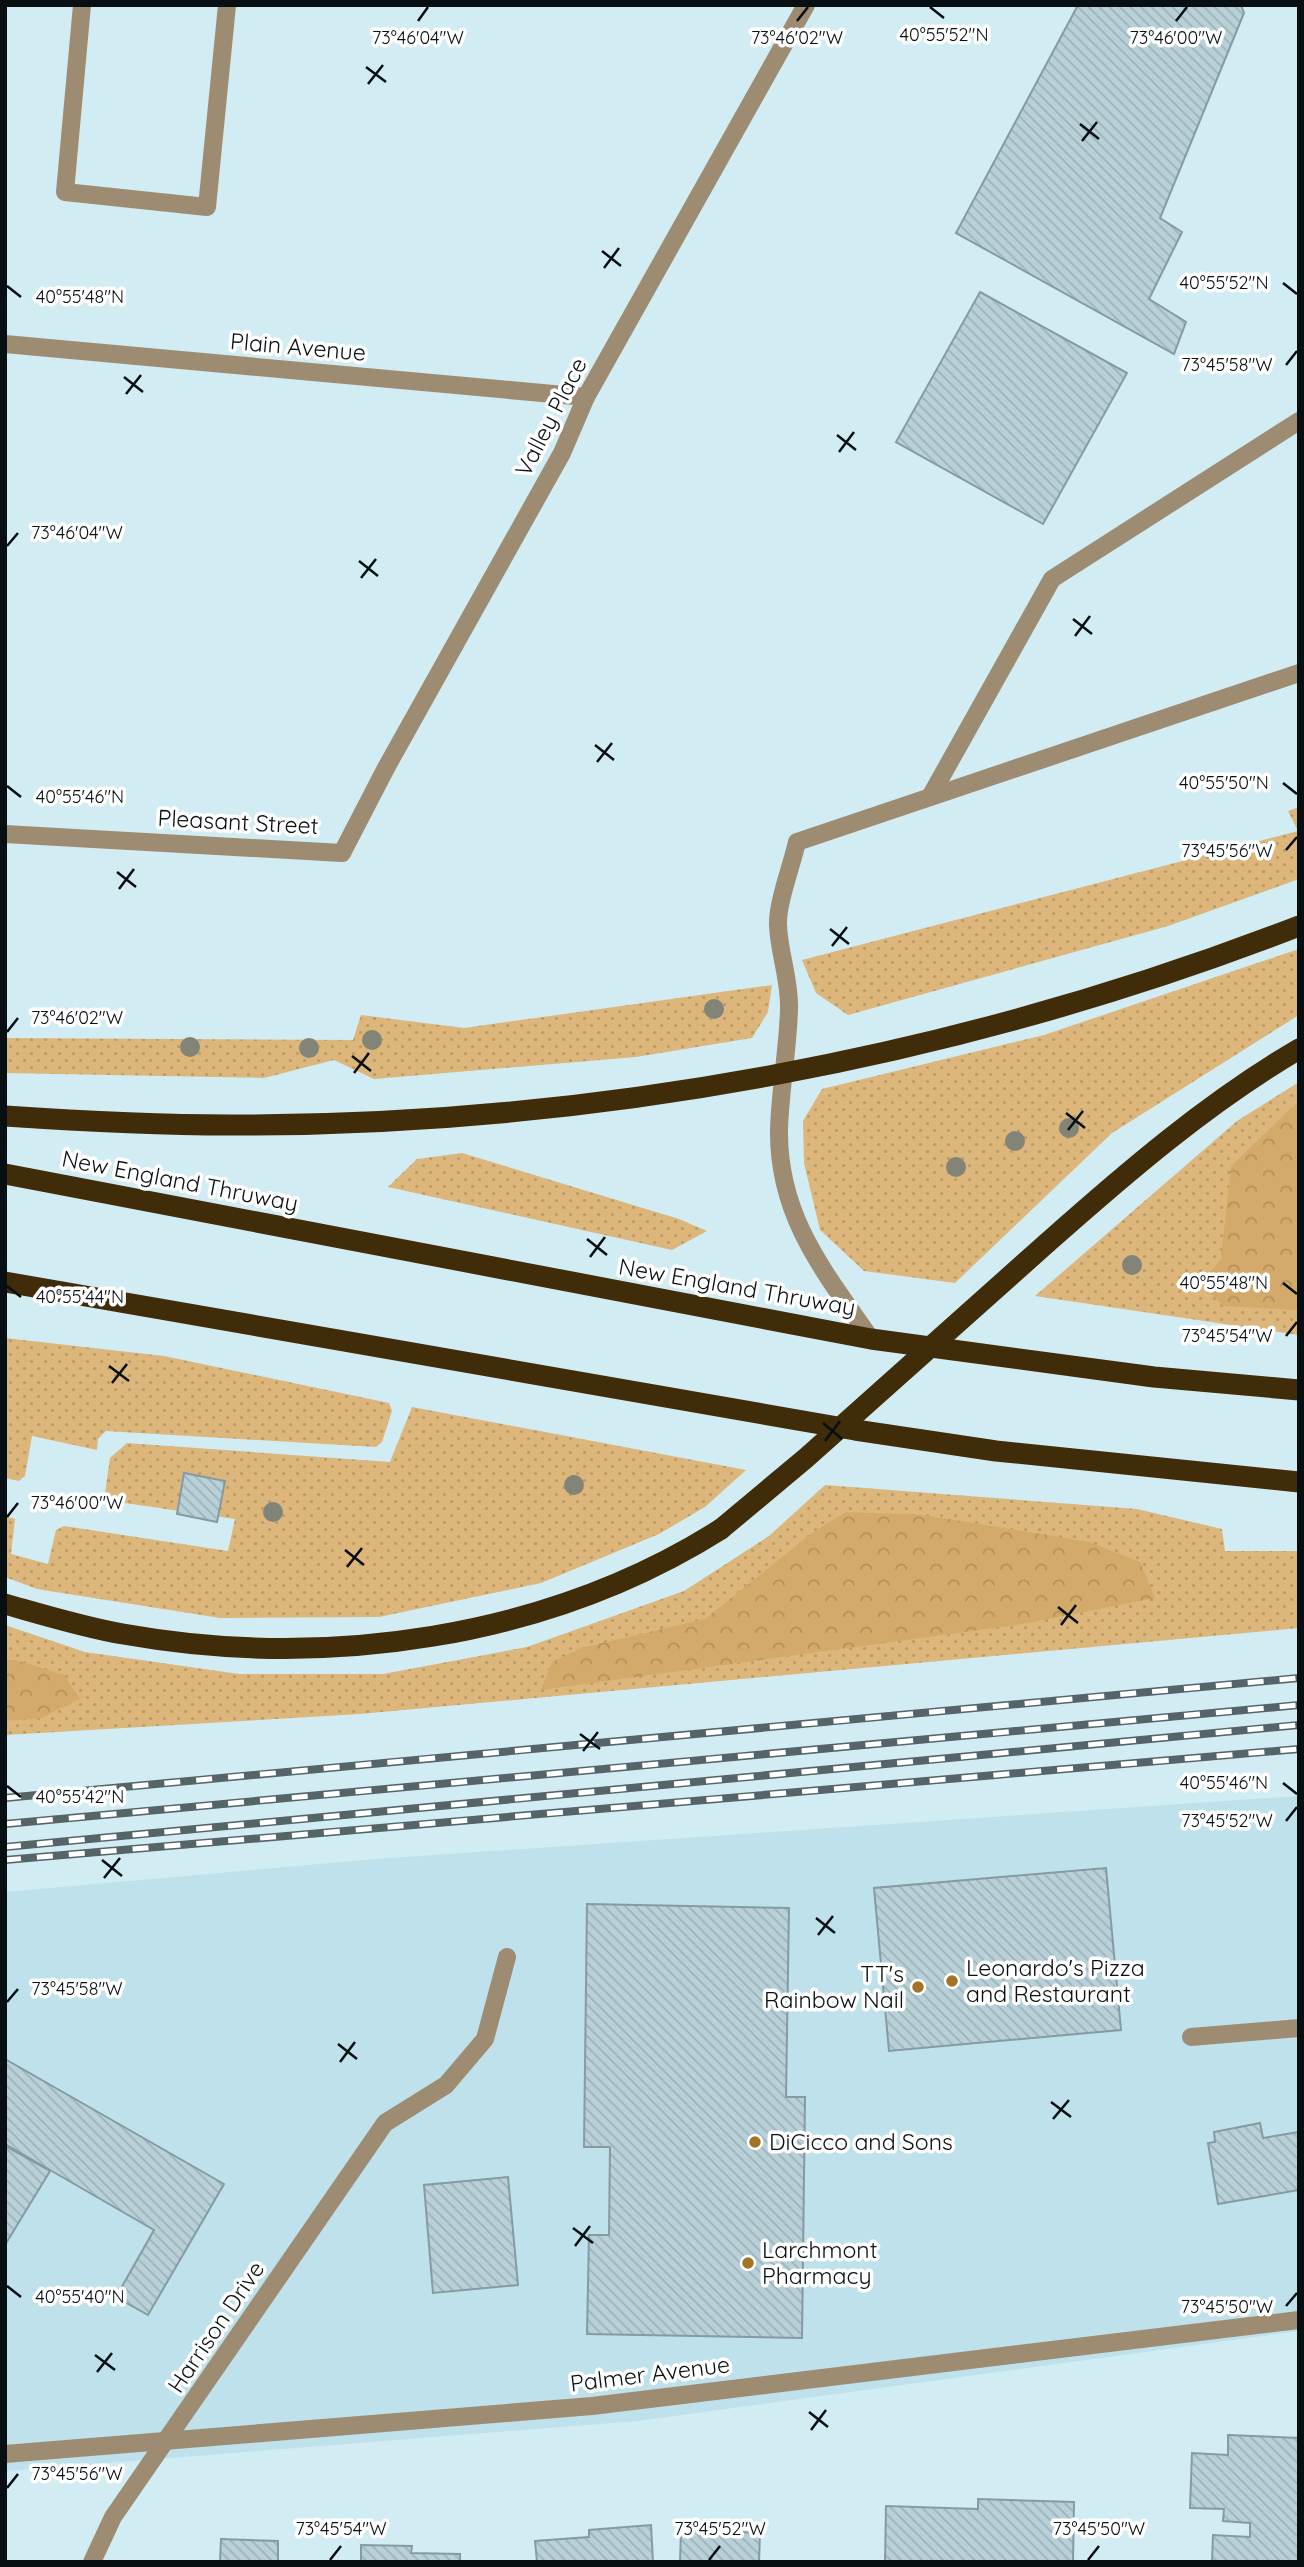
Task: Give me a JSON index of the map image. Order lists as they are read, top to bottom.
{
  "streets": {
    "highway": ["New England Thruway"],
    "street": [
      "Plain Avenue",
      "Valley Place",
      "Pleasant Street",
      "Harrison Drive",
      "Palmer Avenue"
    ]
  },
  "crossings": [
    ["Plain Avenue", "Valley Place"],
    ["Valley Place", "Pleasant Street"],
    ["Harrison Drive", "Palmer Avenue"]
  ],
  "places": [
    "Leonardo's Pizza and Restaurant",
    "TT's Rainbow Nail",
    "DiCicco and Sons",
    "Larchmont Pharmacy"
  ],
  "coordinates": [
    "40°55'52\"N",
    "73°46'00\"W",
    "73°46'04\"W",
    "73°46'02\"W",
    "40°55'48\"N",
    "73°45'58\"W",
    "40°55'50\"N",
    "40°55'46\"N",
    "73°45'56\"W",
    "40°55'44\"N",
    "73°45'54\"W",
    "40°55'42\"N",
    "73°45'52\"W",
    "40°55'40\"N",
    "73°45'50\"W"
  ]
}
